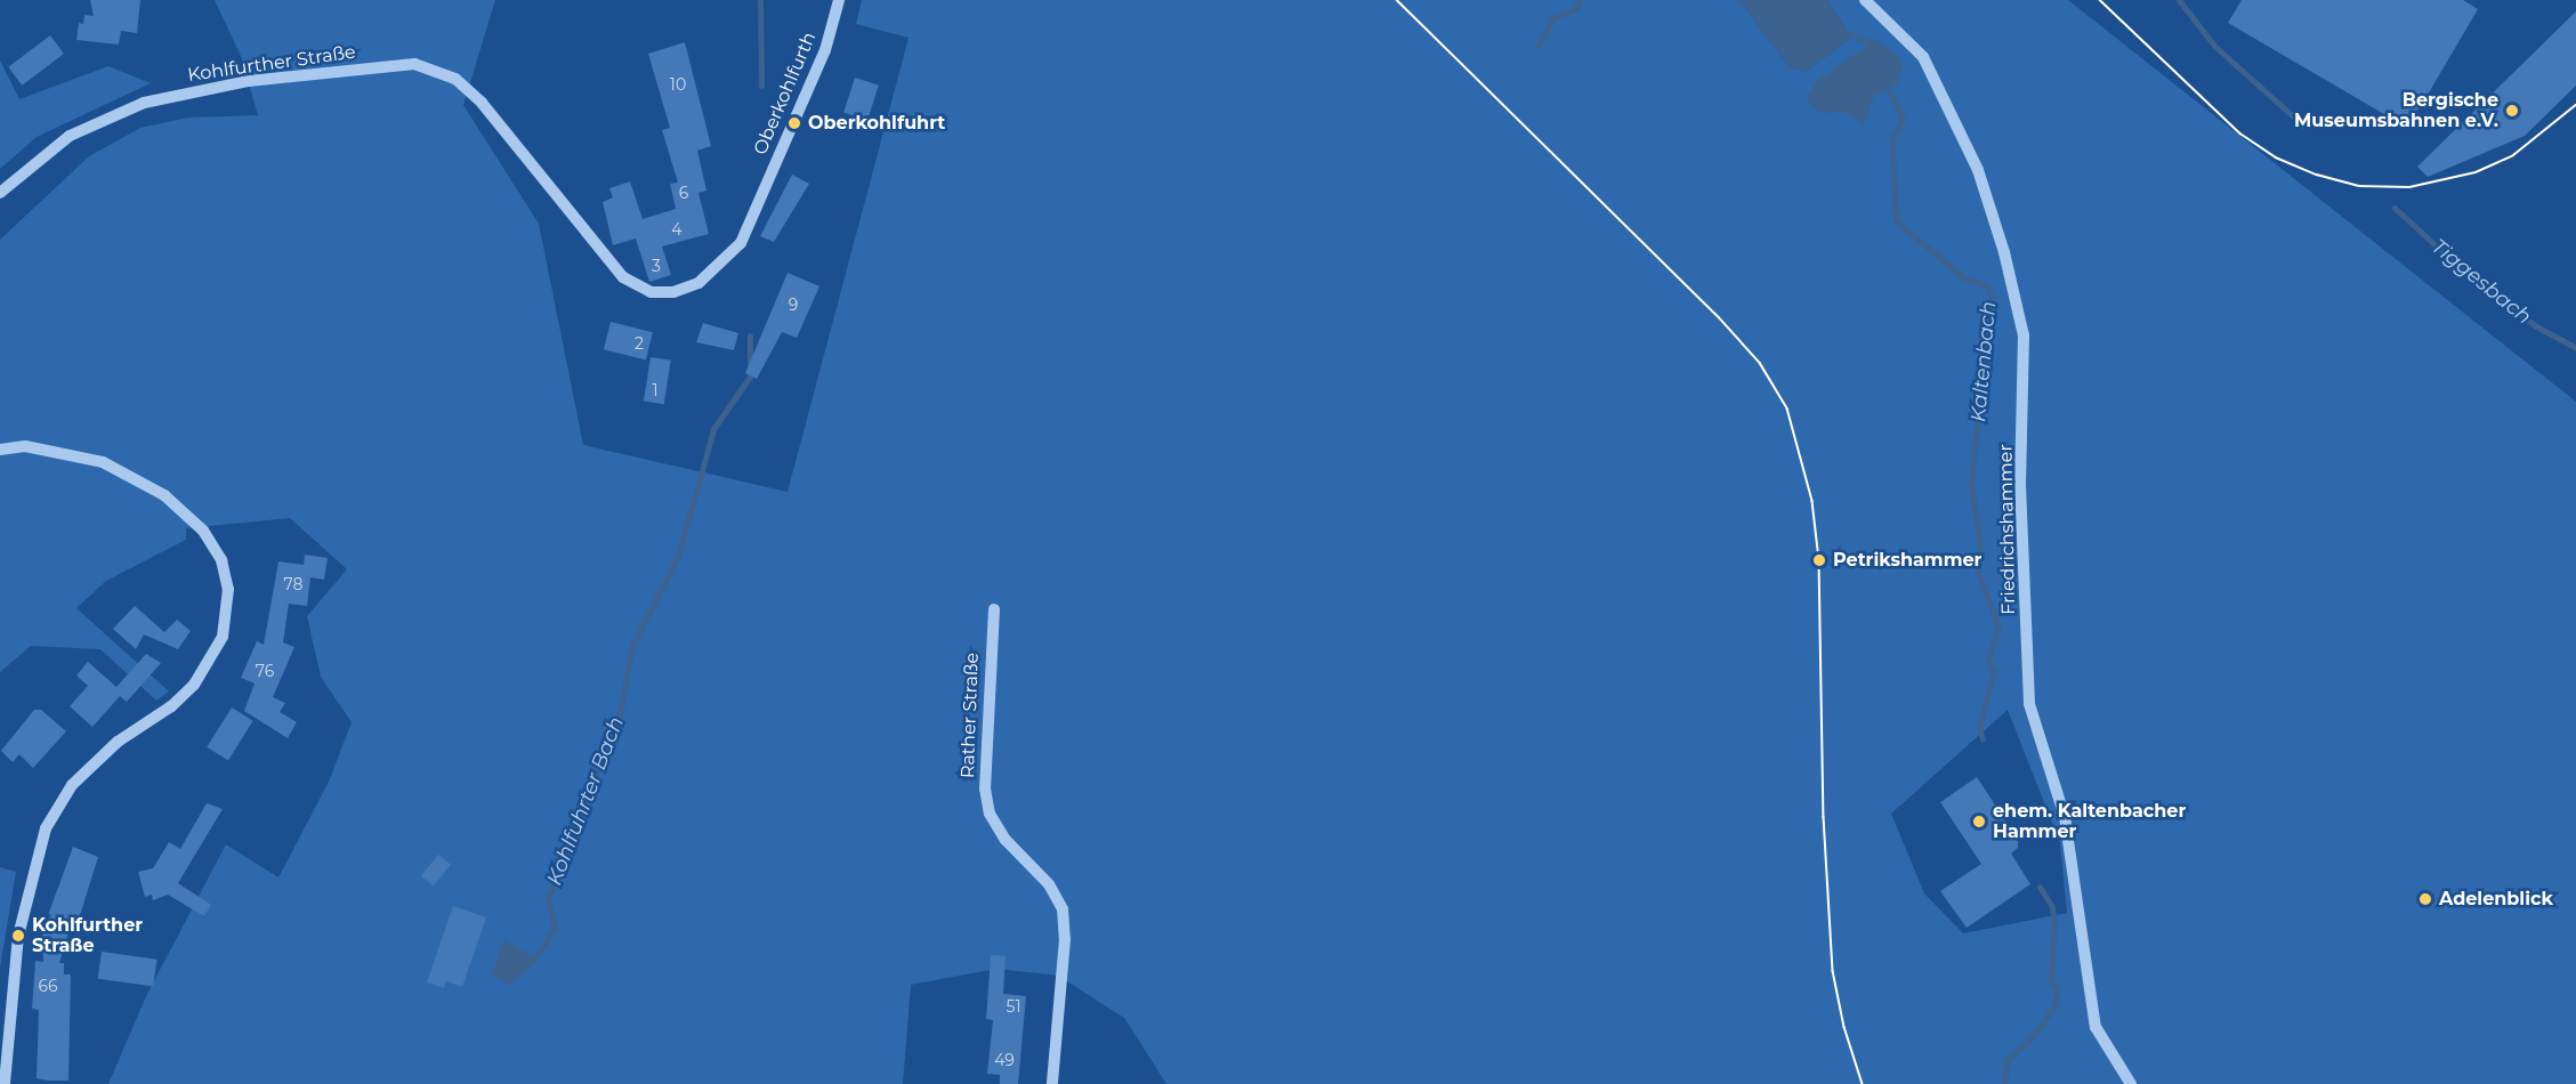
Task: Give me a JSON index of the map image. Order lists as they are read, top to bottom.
{
  "streets": {
    "street": [
      "Kohlfurther Straße",
      "Oberkohlfurth",
      "Friedrichshammer",
      "Rather Straße"
    ]
  },
  "crossings": [
    ["Kohlfurther Straße", "Oberkohlfurth"]
  ],
  "water": ["Tiggesbach", "Kaltenbach", "Kohlfuhrter Bach"],
  "places": [
    "Bergische Museumsbahnen e.V.",
    "Oberkohlfuhrt",
    "Petrikshammer",
    "ehem. Kaltenbacher Hammer",
    "Adelenblick",
    "Kohlfurther Straße"
  ],
  "house_numbers": [
    "10",
    "6",
    "4",
    "3",
    "9",
    "2",
    "1",
    "78",
    "76",
    "66",
    "51",
    "49"
  ]
}
